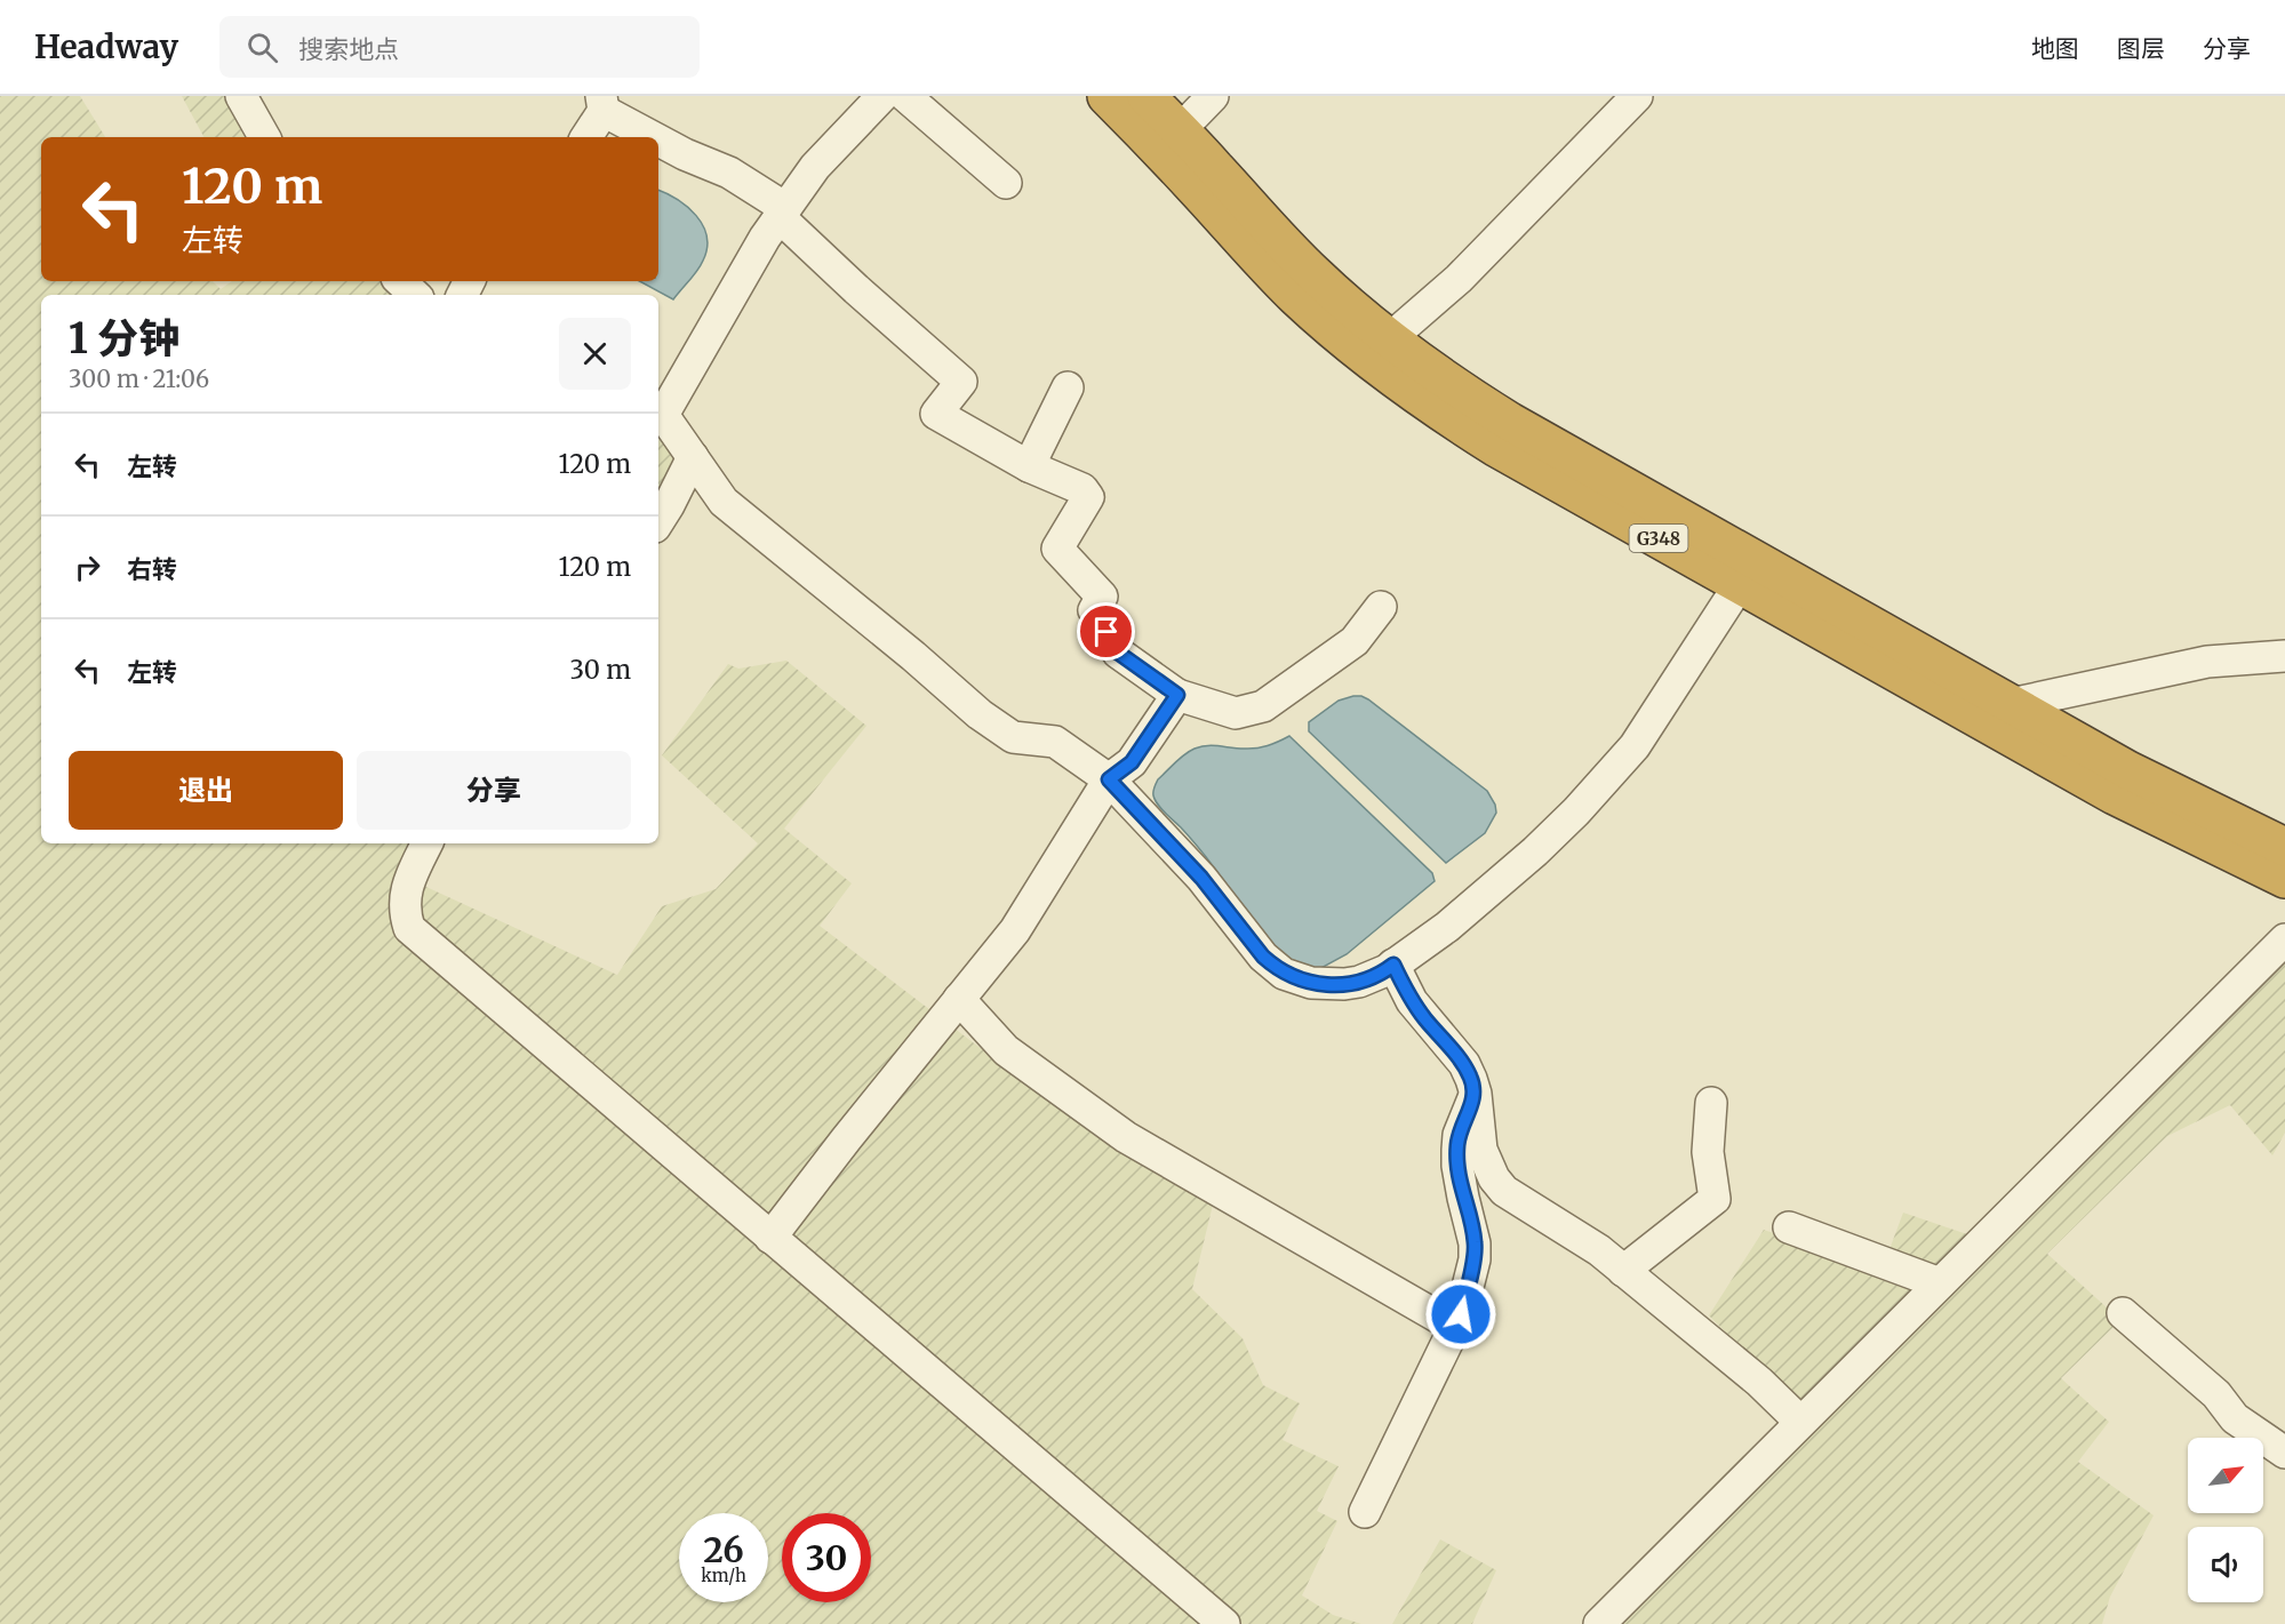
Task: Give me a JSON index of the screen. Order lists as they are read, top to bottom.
{
  "streets": {
    "highway": ["G348"]
  },
  "north": "top right",
  "page": {
    "header": "Headway",
    "search": "搜索地点",
    "nav": ["地图", "图层", "分享"],
    "turn": ["120 m", "左转"],
    "heading": ["1 分钟", "300 m · 21:06"],
    "list": [
      {
        "name": "左转",
        "value": "120 m"
      },
      {
        "name": "右转",
        "value": "120 m"
      },
      {
        "name": "左转",
        "value": "30 m"
      }
    ],
    "buttons": ["退出", "分享"],
    "speed": "26 km/h",
    "limit": "30"
  }
}
